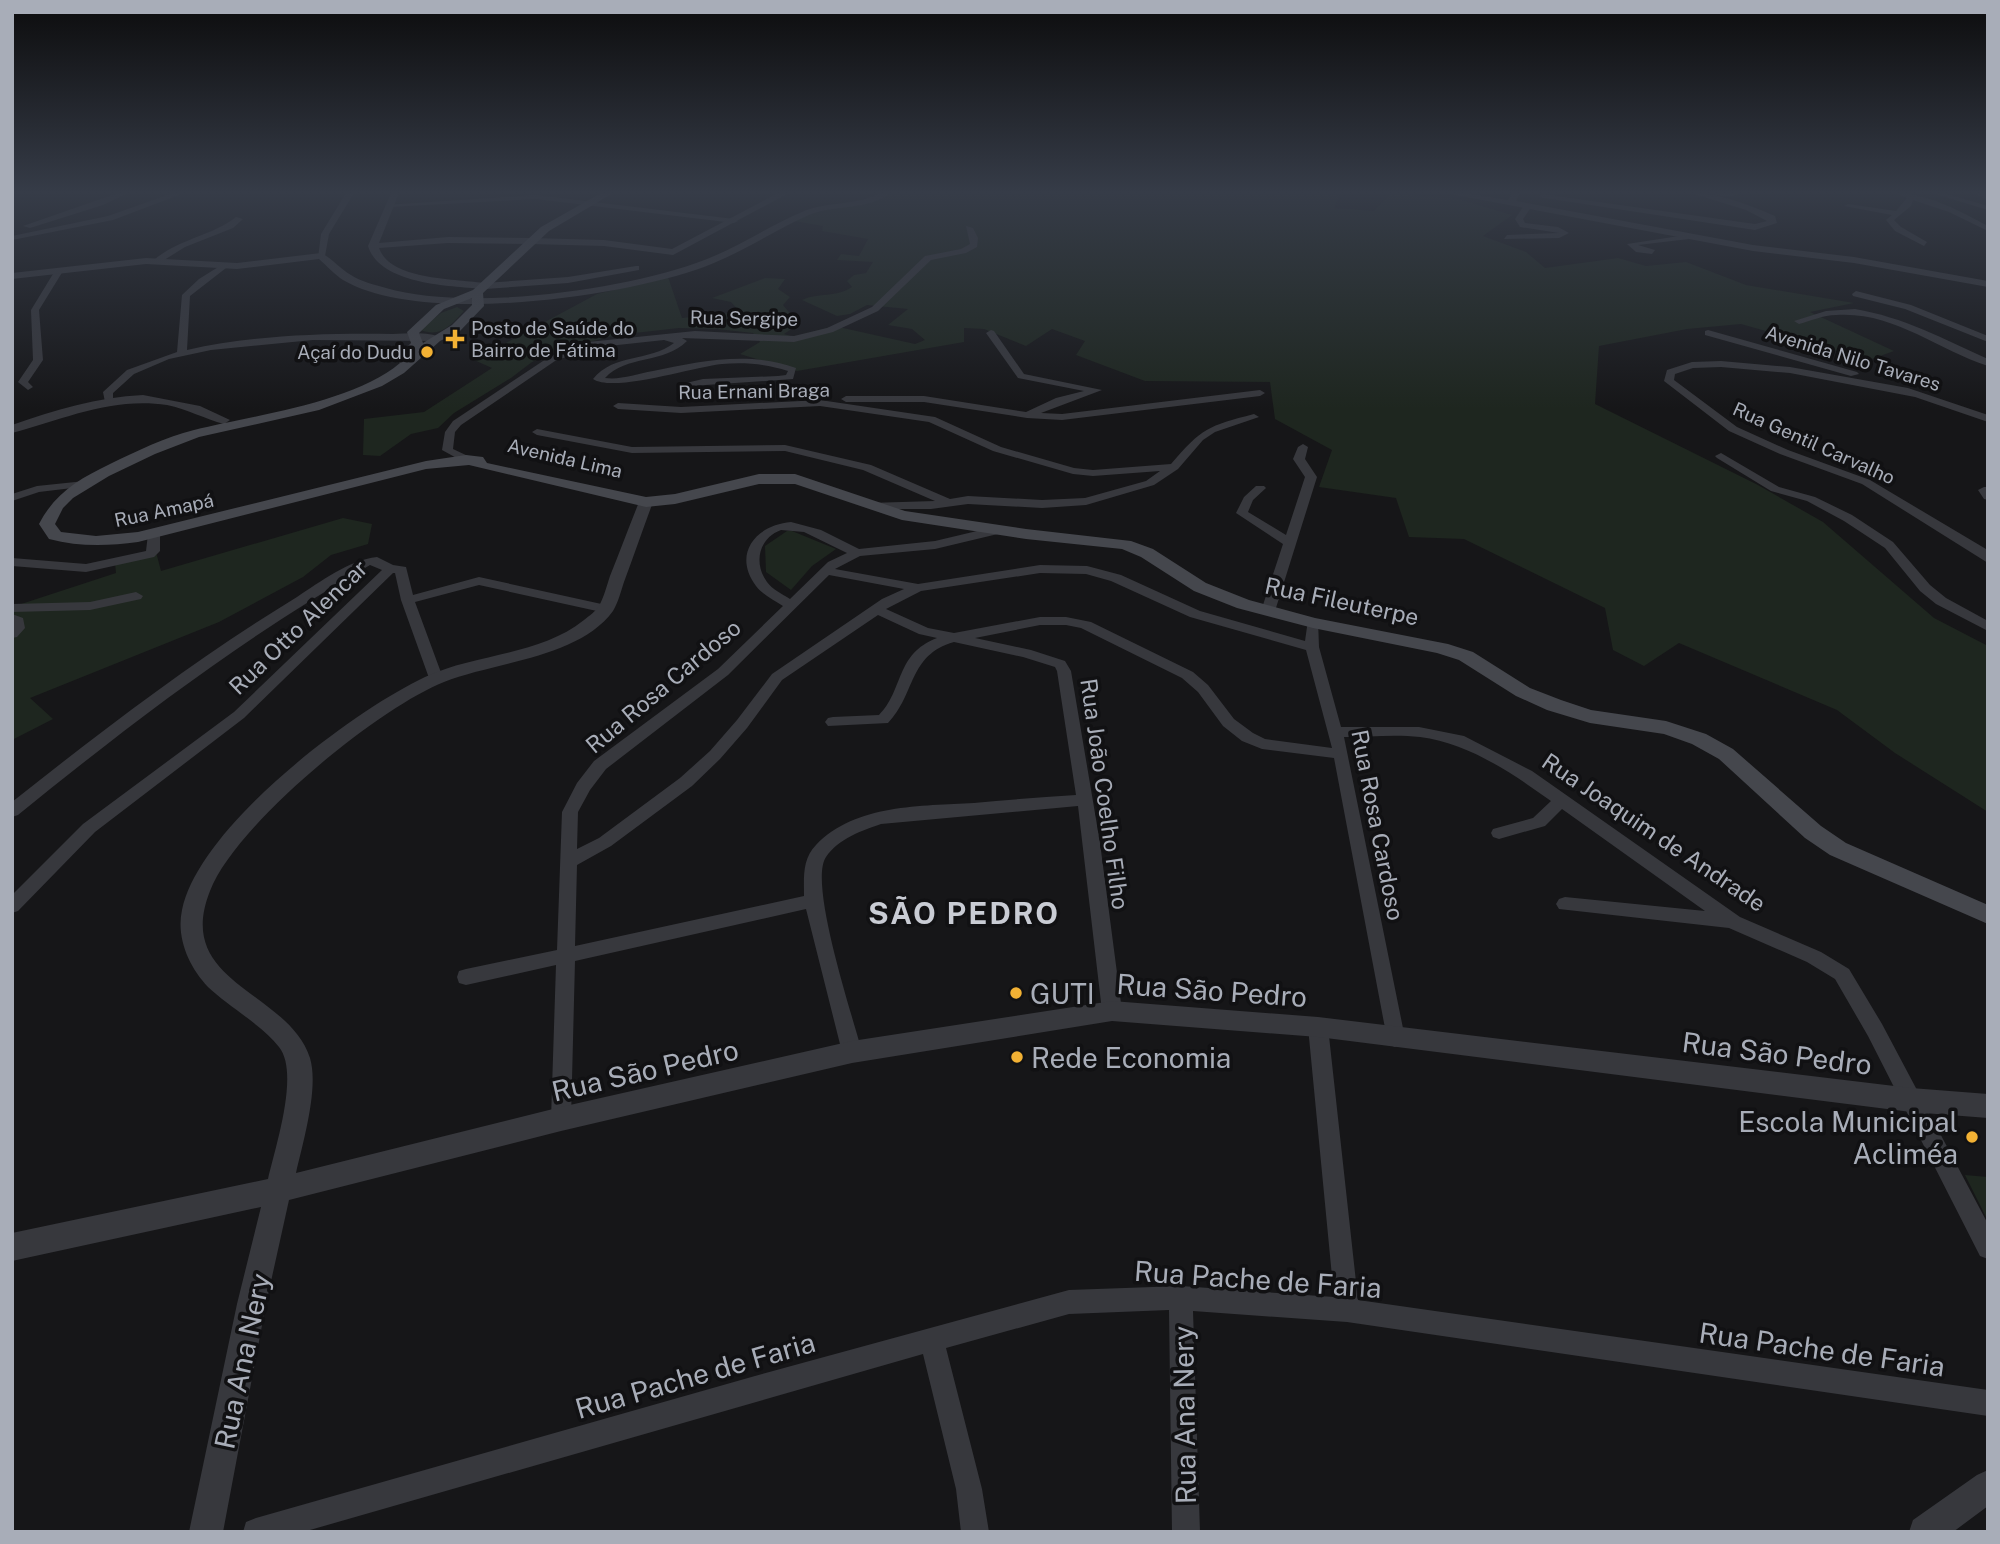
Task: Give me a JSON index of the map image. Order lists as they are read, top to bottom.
{
  "streets": {
    "main road": ["Avenida Lima", "Rua Amapá", "Rua Fileuterpe"],
    "street": [
      "Rua Sergipe",
      "Avenida Nilo Tavares",
      "Rua Ernani Braga",
      "Rua Gentil Carvalho",
      "Rua Otto Alencar",
      "Rua Rosa Cardoso",
      "Rua João Coelho Filho",
      "Rua Joaquim de Andrade",
      "Rua São Pedro",
      "Rua Pache de Faria",
      "Rua Ana Nery"
    ]
  },
  "crossings": [
    ["Rua Sergipe", "Avenida Lima"],
    ["Rua Sergipe", "Rua Amapá"],
    ["Avenida Nilo Tavares", "Rua Gentil Carvalho"],
    ["Avenida Lima", "Rua Amapá"],
    ["Avenida Lima", "Rua Fileuterpe"],
    ["Rua Fileuterpe", "Rua Rosa Cardoso"],
    ["Rua Rosa Cardoso", "Rua Joaquim de Andrade"],
    ["Rua Rosa Cardoso", "Rua São Pedro"],
    ["Rua João Coelho Filho", "Rua São Pedro"],
    ["Rua Joaquim de Andrade", "Rua São Pedro"],
    ["Rua São Pedro", "Rua Ana Nery"],
    ["Rua Pache de Faria", "Rua Ana Nery"]
  ],
  "districts": ["SÃO PEDRO"],
  "places": {
    "health": ["Posto de Saúde do Bairro de Fátima"],
    "other": [
      "Açaí do Dudu",
      "GUTI",
      "Rede Economia",
      "Escola Municipal Acliméa"
    ]
  }
}
